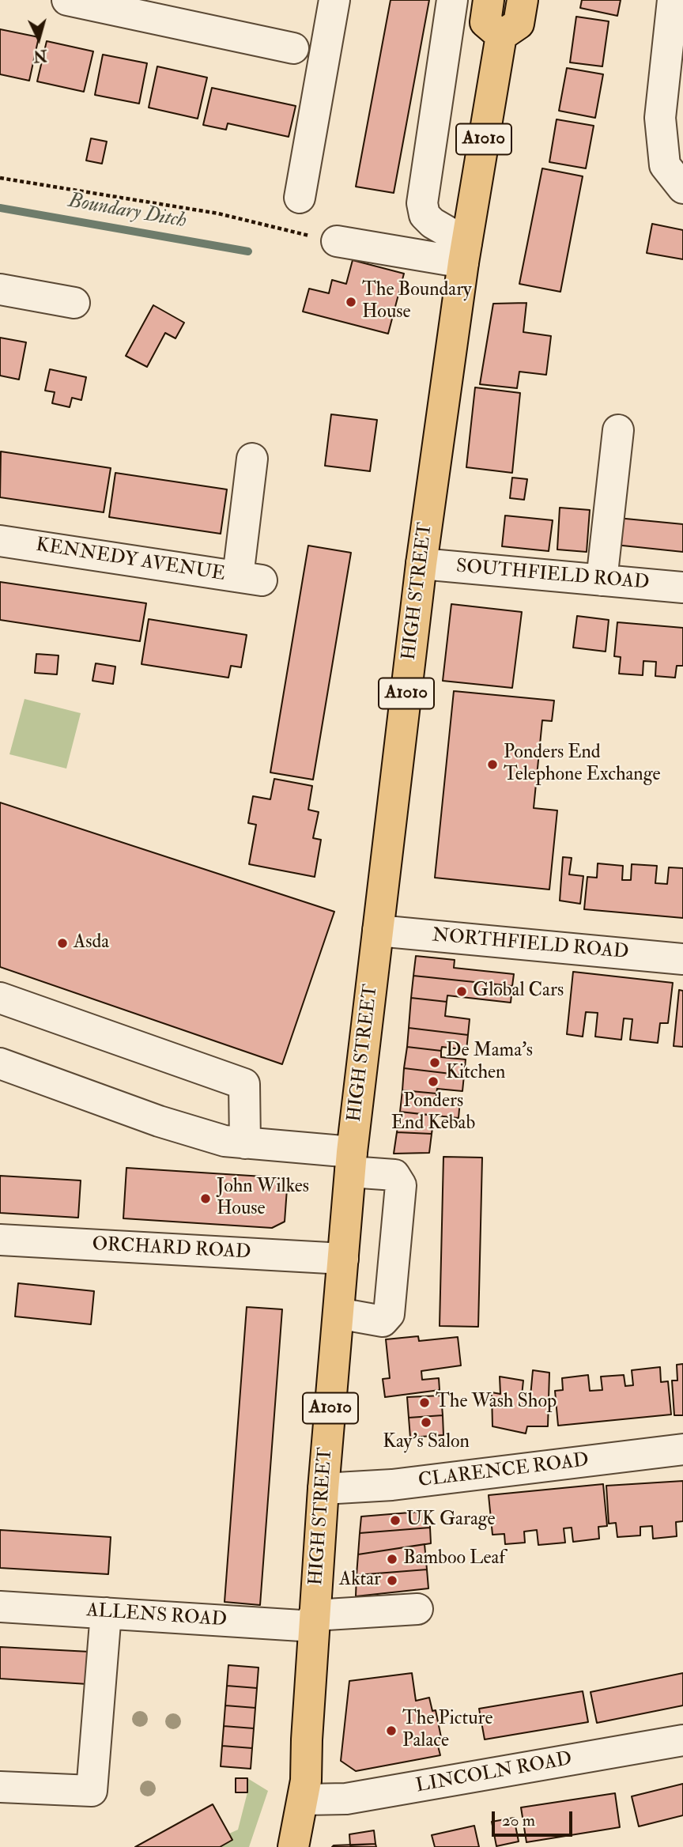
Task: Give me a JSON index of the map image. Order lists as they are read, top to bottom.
{
  "streets": {
    "main road": ["A1010", "HIGH STREET"],
    "street": [
      "KENNEDY AVENUE",
      "SOUTHFIELD ROAD",
      "NORTHFIELD ROAD",
      "ORCHARD ROAD",
      "CLARENCE ROAD",
      "ALLENS ROAD",
      "LINCOLN ROAD"
    ]
  },
  "crossings": [
    ["A1010", "HIGH STREET"],
    ["SOUTHFIELD ROAD", "HIGH STREET"],
    ["HIGH STREET", "NORTHFIELD ROAD"],
    ["HIGH STREET", "ORCHARD ROAD"],
    ["HIGH STREET", "CLARENCE ROAD"],
    ["HIGH STREET", "ALLENS ROAD"],
    ["HIGH STREET", "LINCOLN ROAD"]
  ],
  "water": ["Boundary Ditch"],
  "places": [
    "The Boundary House",
    "Ponders End Telephone Exchange",
    "Asda",
    "Global Cars",
    "De Mama's Kitchen",
    "Ponders End Kebab",
    "John Wilkes House",
    "The Wash Shop",
    "Kay's Salon",
    "UK Garage",
    "Bamboo Leaf",
    "Aktar",
    "The Picture Palace"
  ],
  "scale_bar": "20 m",
  "north": "bottom"
}
